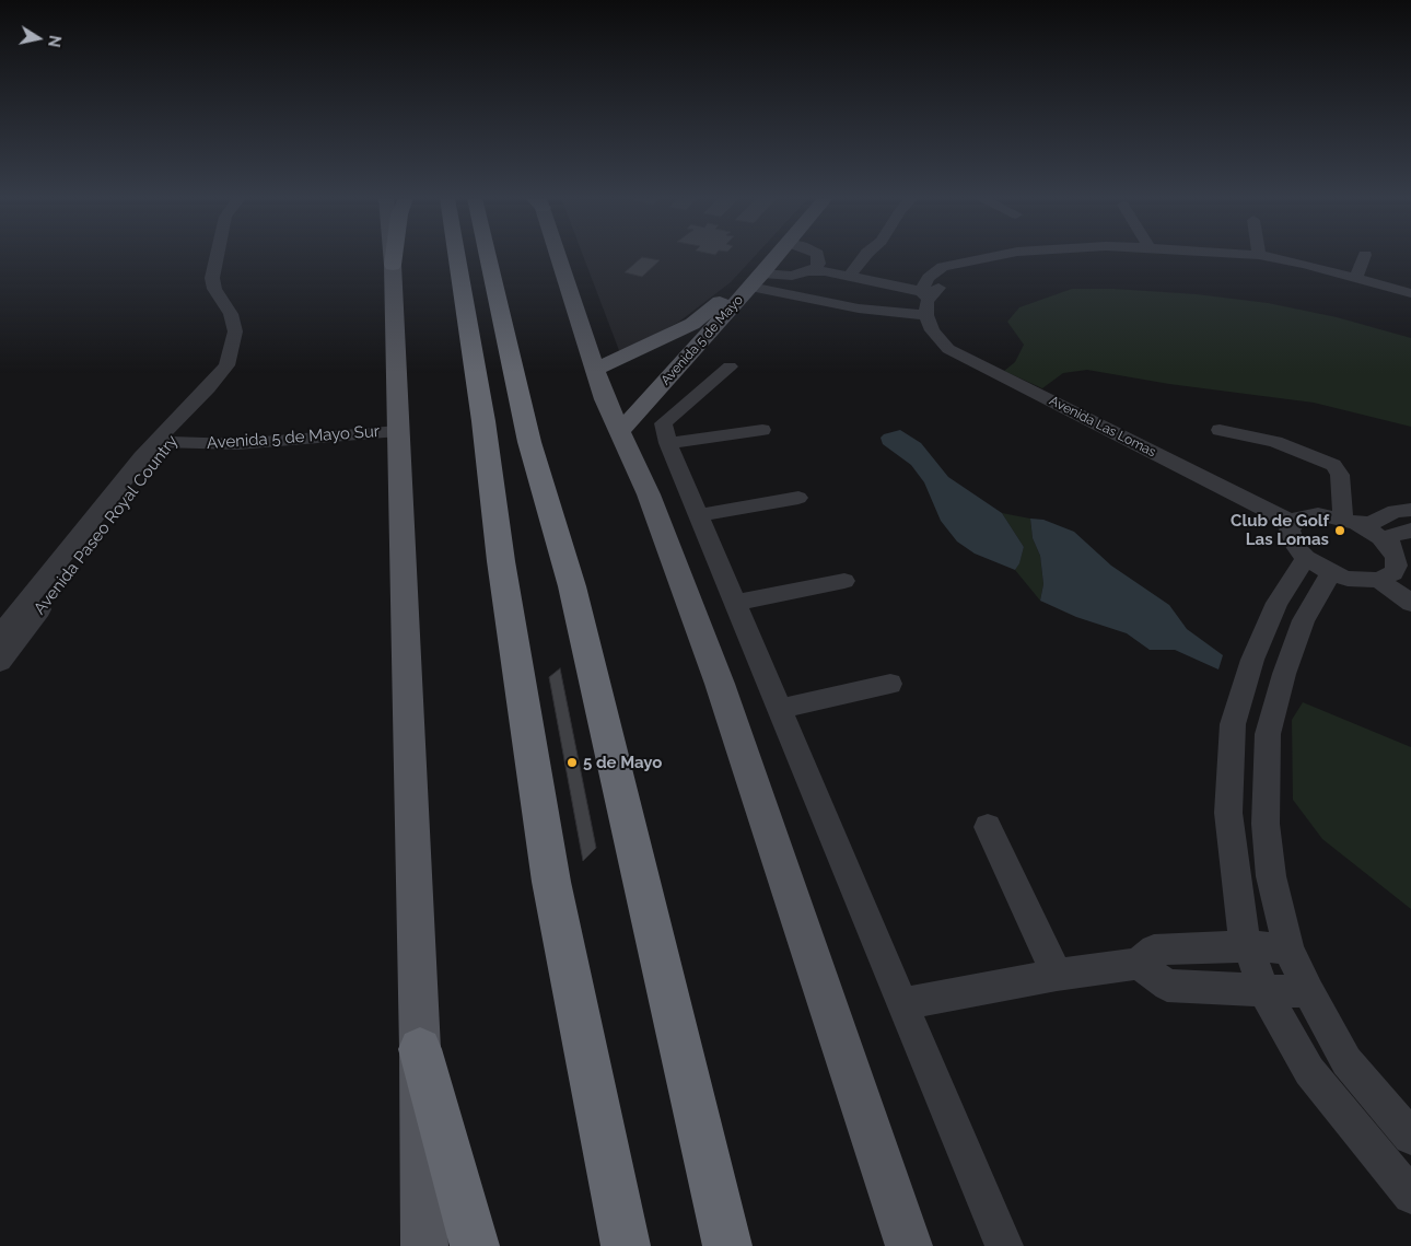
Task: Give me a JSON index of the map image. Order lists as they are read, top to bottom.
{
  "streets": {
    "main road": ["Avenida 5 de Mayo"],
    "street": ["Avenida Las Lomas", "Avenida 5 de Mayo Sur", "Avenida Paseo Royal Country"]
  },
  "crossings": [
    ["Avenida 5 de Mayo Sur", "Avenida Paseo Royal Country"]
  ],
  "places": ["Club de Golf Las Lomas", "5 de Mayo"],
  "north": "right"
}
